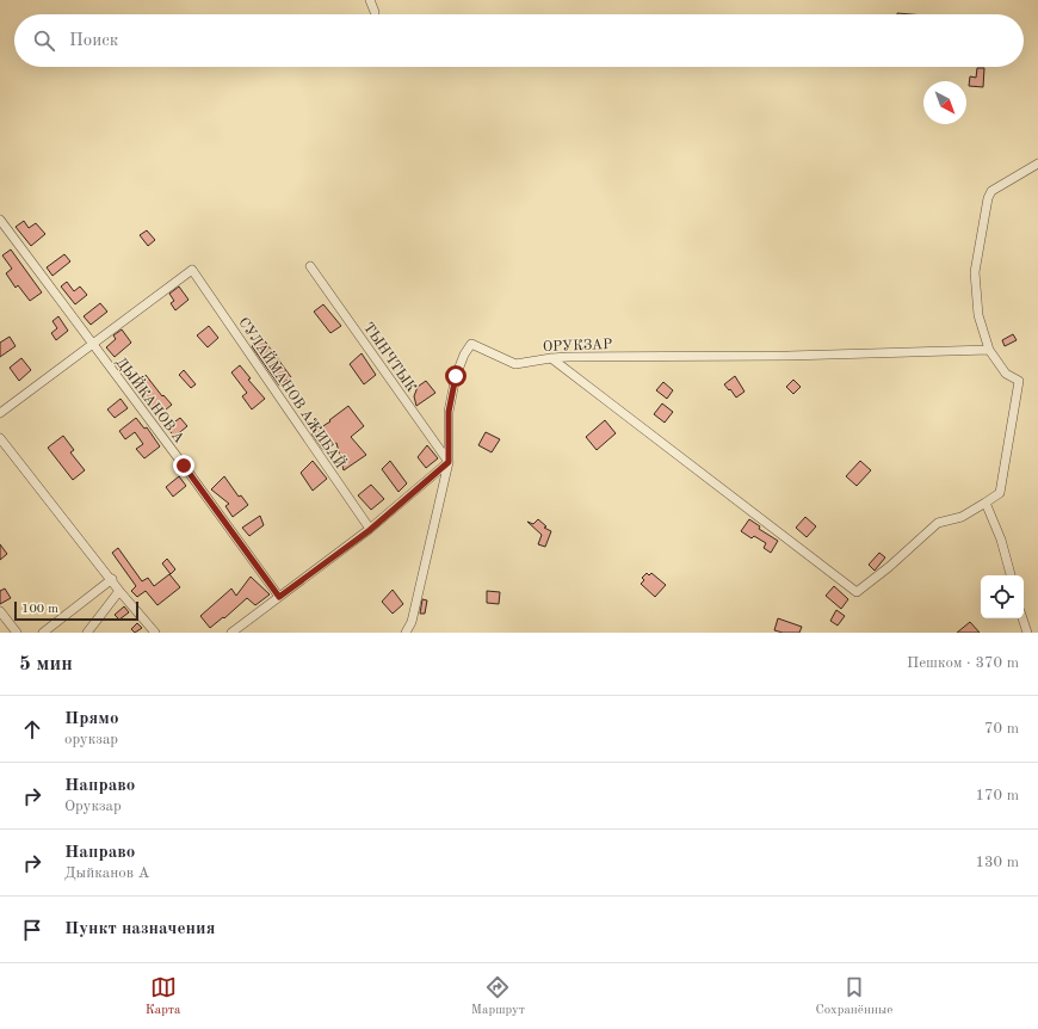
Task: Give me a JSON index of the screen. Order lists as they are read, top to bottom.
{
  "streets": {
    "street": [
      "ОРУКЗАР",
      "ТЫНЧТЫК",
      "СУЛАЙМАНОВ АЖИБАЙ",
      "ДЫЙКАНОВ А"
    ]
  },
  "crossings": [
    ["ОРУКЗАР", "ТЫНЧТЫК"],
    ["СУЛАЙМАНОВ АЖИБАЙ", "ДЫЙКАНОВ А"]
  ],
  "scale_bar": "100 m",
  "north": "bottom right",
  "page": {
    "search": "Поиск",
    "scale": "100 m",
    "heading": ["5 мин", "Пешком · 370 m"],
    "list": [
      ["Прямо", "орукзар", "70 m"],
      ["Направо", "Орукзар", "170 m"],
      ["Направо", "Дыйканов А", "130 m"],
      "Пункт назначения"
    ],
    "nav": ["Карта", "Маршрут", "Сохранённые"]
  }
}
